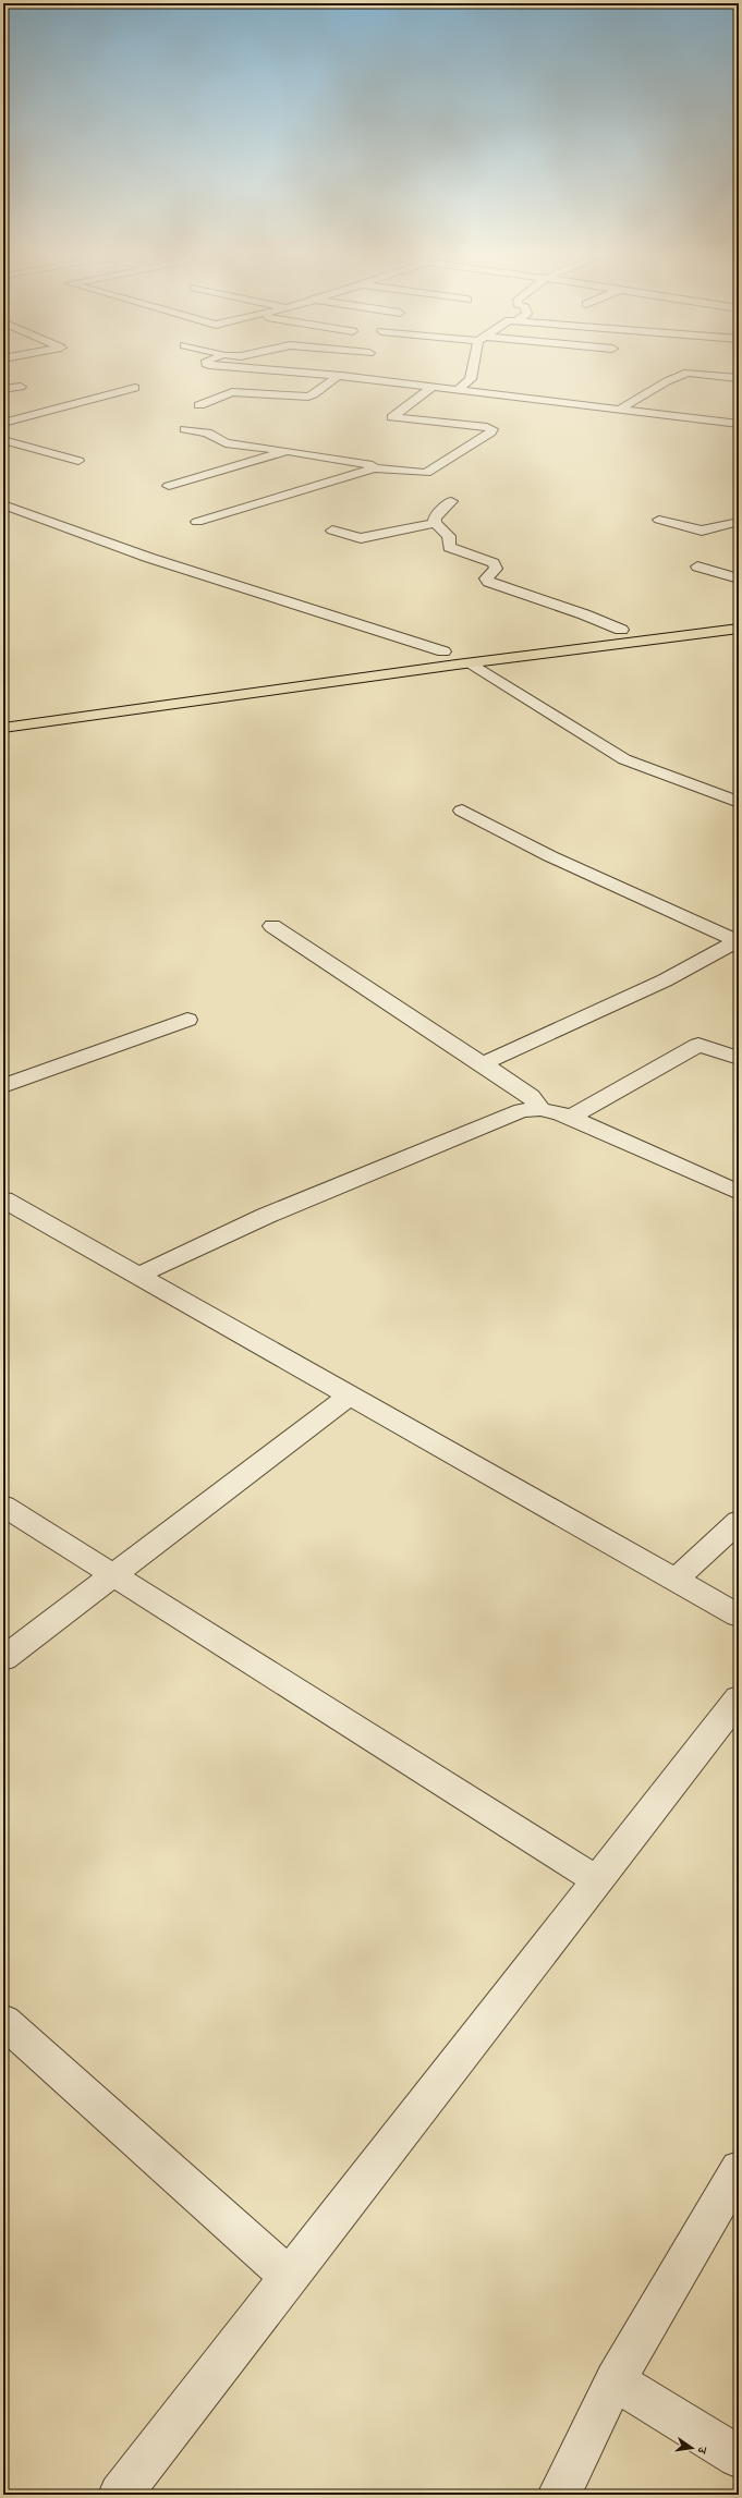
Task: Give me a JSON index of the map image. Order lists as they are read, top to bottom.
{
  "north": "right"
}
